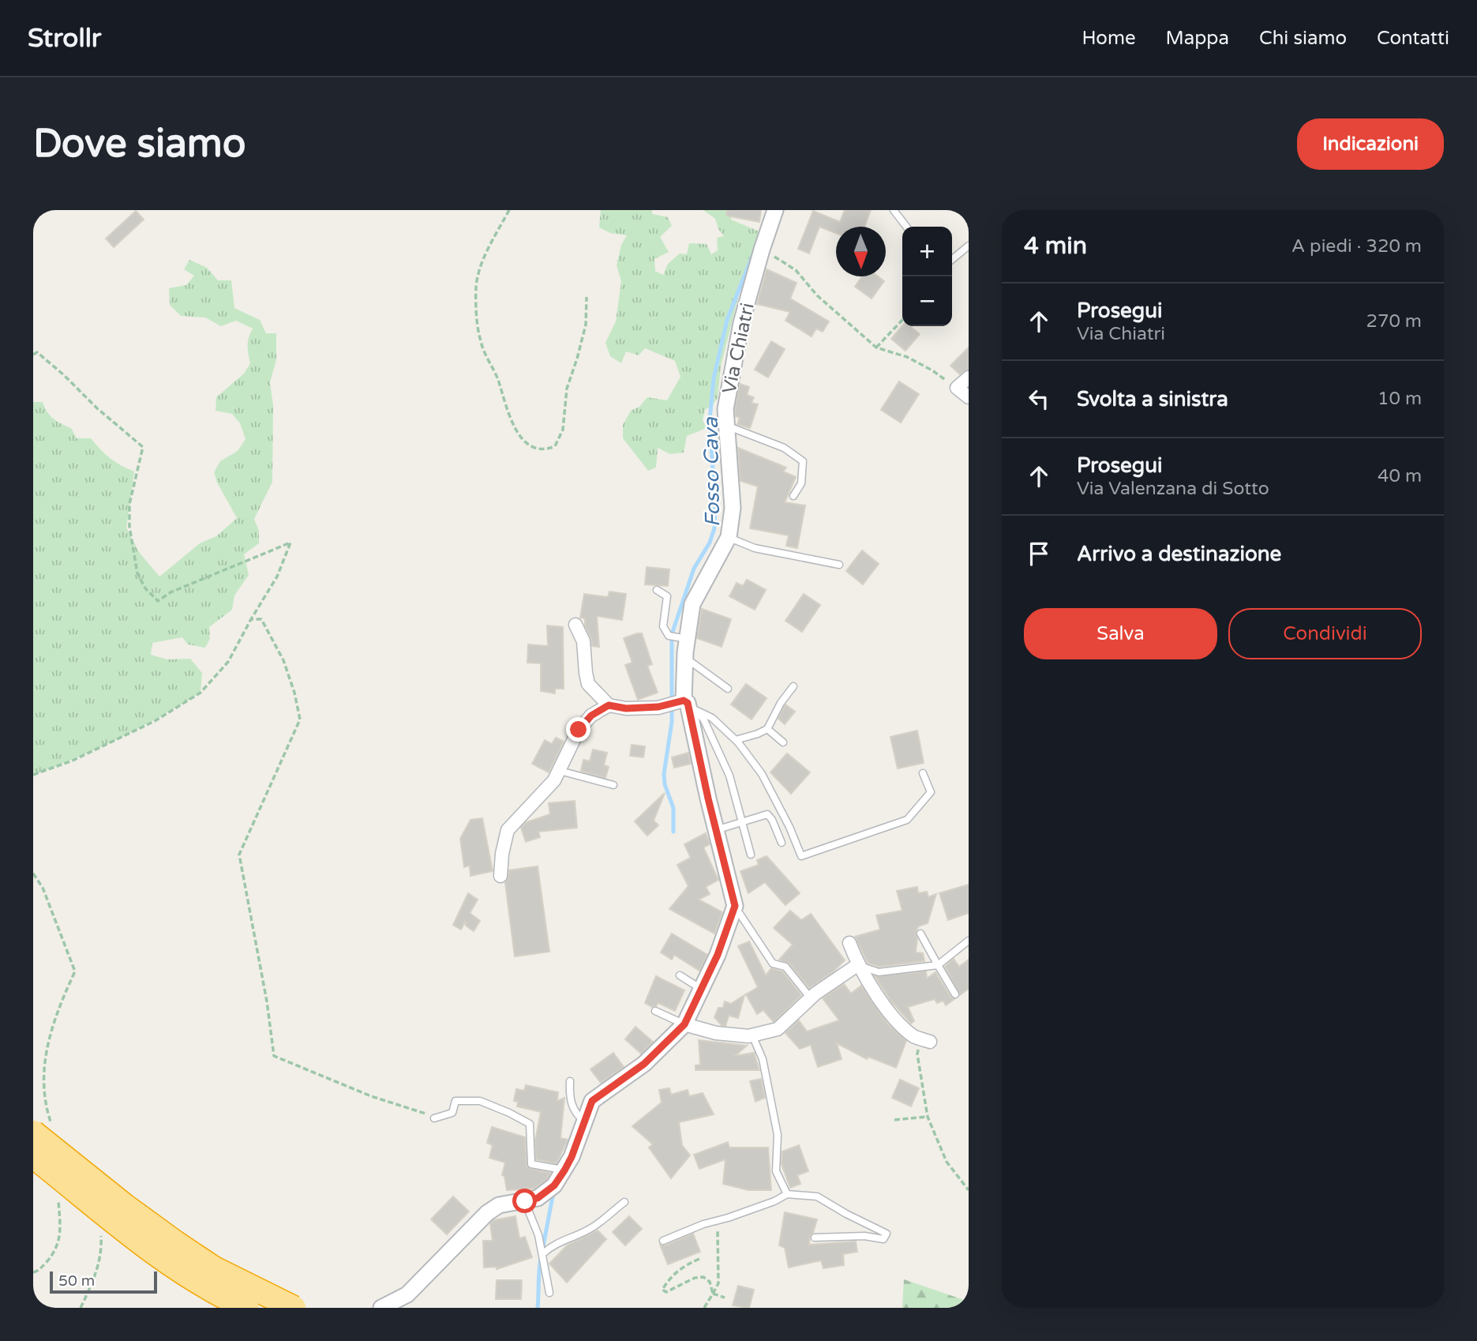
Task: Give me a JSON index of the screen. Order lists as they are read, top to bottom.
{
  "streets": {
    "street": ["Via Chiatri"]
  },
  "water": ["Fosso Cava"],
  "scale_bar": "50 m",
  "north": "bottom",
  "page": {
    "header": "Strollr",
    "nav": [
      "Home",
      "Mappa",
      "Chi siamo",
      "Contatti"
    ],
    "buttons": [
      "Indicazioni",
      ["Salva", "Condividi"]
    ],
    "title": "Dove siamo",
    "heading": ["4 min", "A piedi · 320 m"],
    "map_buttons": ["+", "−"],
    "list": [
      ["Prosegui", "Via Chiatri", "270 m"],
      ["Svolta a sinistra", "10 m"],
      ["Prosegui", "Via Valenzana di Sotto", "40 m"],
      "Arrivo a destinazione"
    ],
    "scale": "50 m"
  }
}
